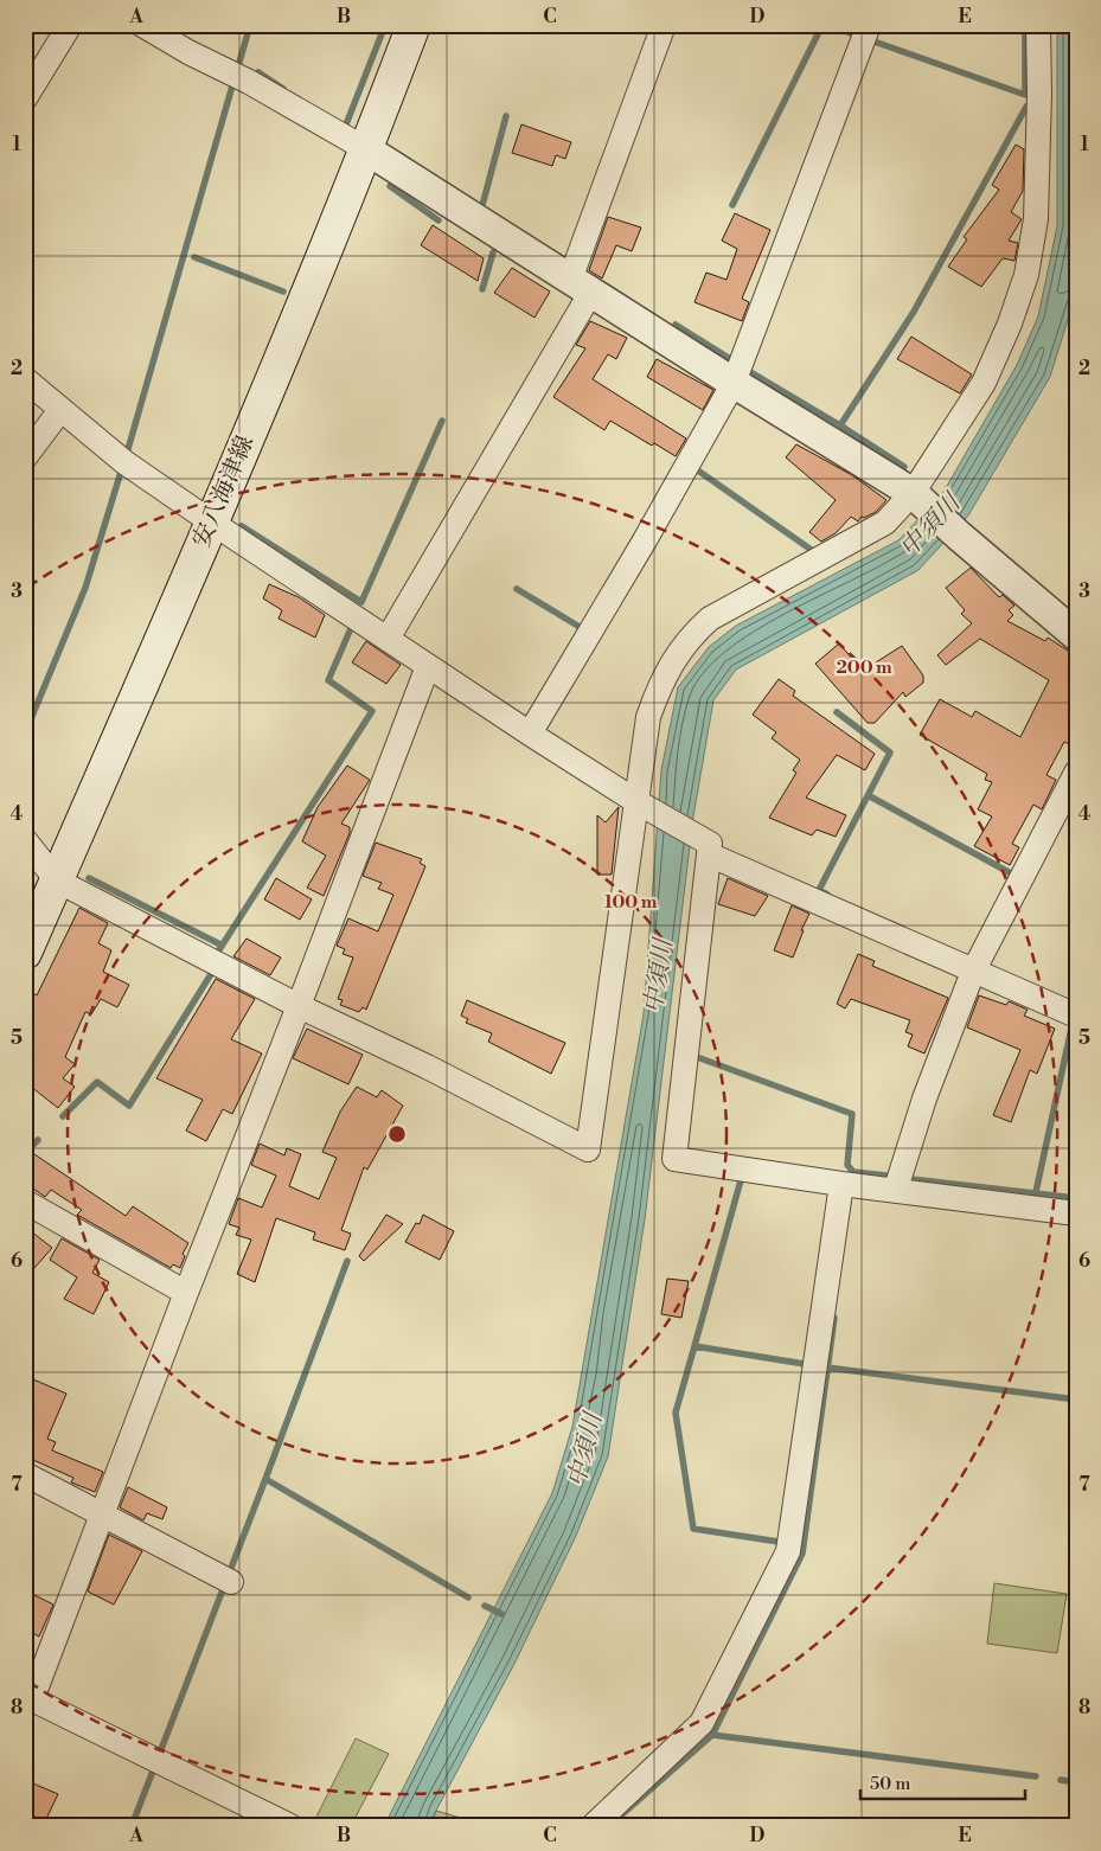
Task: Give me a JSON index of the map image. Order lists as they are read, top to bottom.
{
  "streets": {
    "main road": ["安八海津線"]
  },
  "water": ["中須川"],
  "scale_bar": "50 m",
  "grid": {
    "columns": [
      "A",
      "B",
      "C",
      "D",
      "E"
    ],
    "rows": [
      "1",
      "2",
      "3",
      "4",
      "5",
      "6",
      "7",
      "8"
    ]
  },
  "rings": ["200 m", "100 m"]
}
